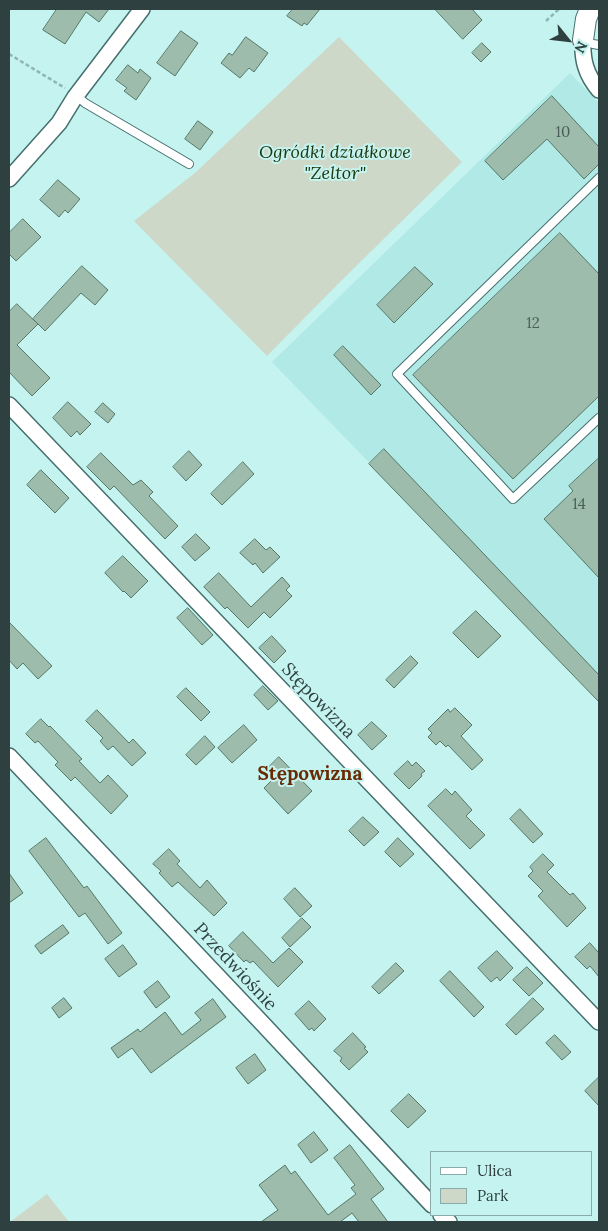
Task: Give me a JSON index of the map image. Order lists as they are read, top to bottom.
{
  "streets": {
    "street": ["Stępowizna", "Przedwiośnie"]
  },
  "districts": ["Stępowizna"],
  "parks": ["Ogródki działkowe \"Zeltor\""],
  "house_numbers": ["10", "12", "14"],
  "legend": ["Ulica", "Park"],
  "north": "bottom right"
}
